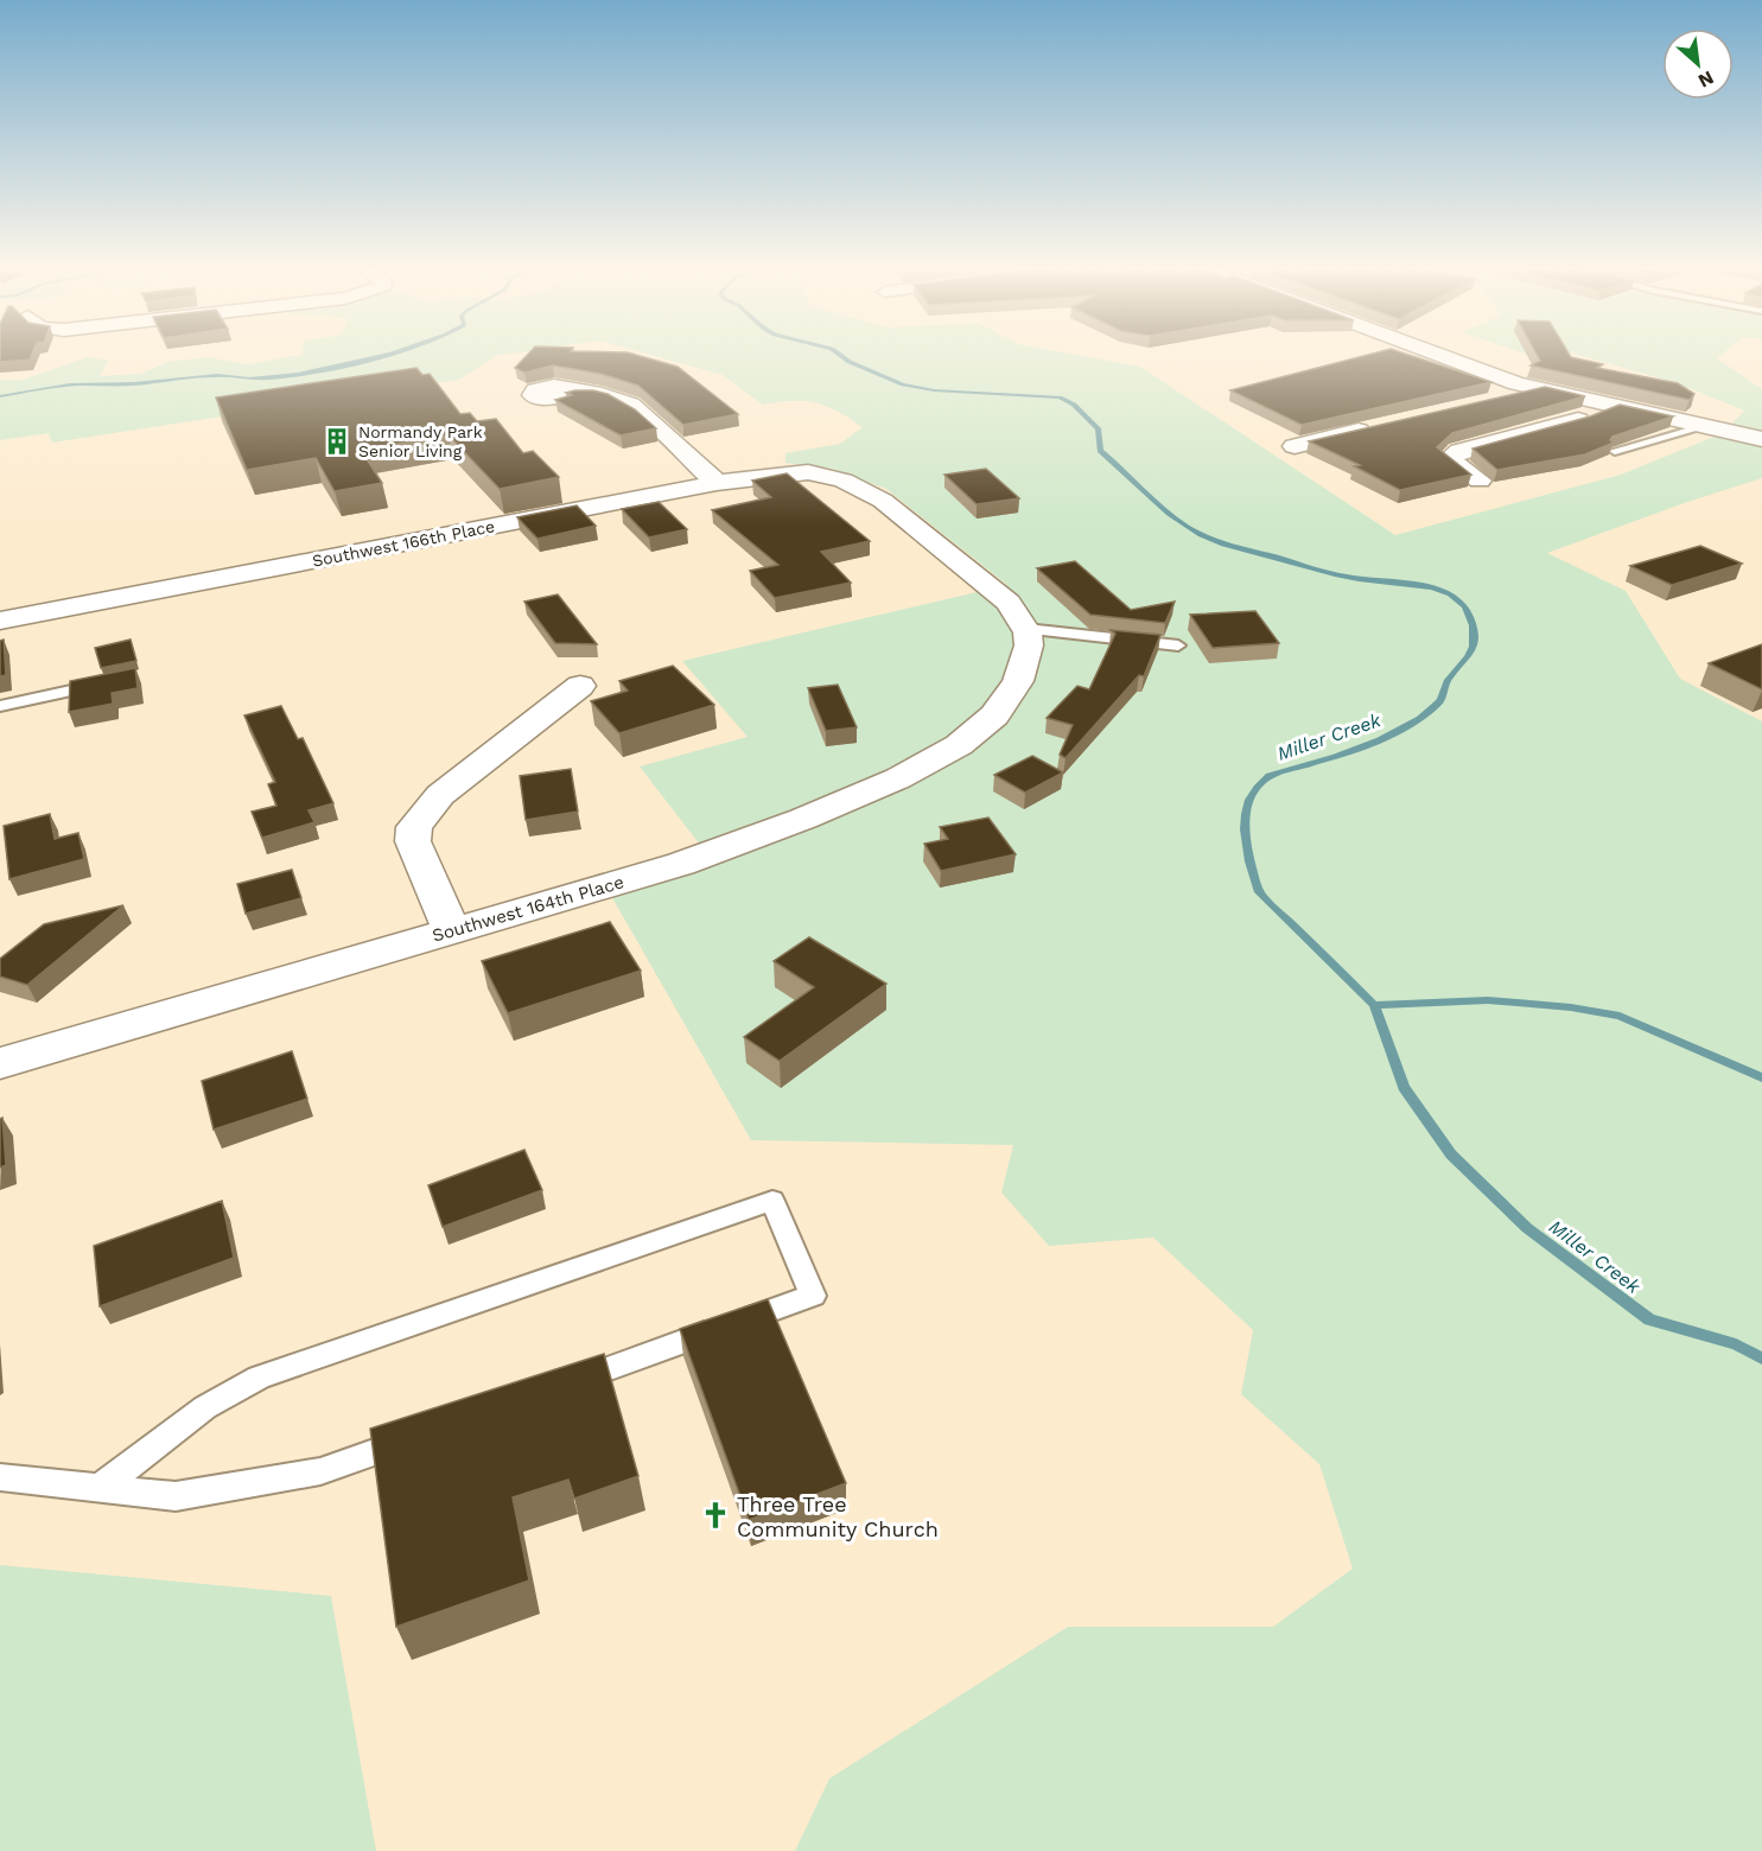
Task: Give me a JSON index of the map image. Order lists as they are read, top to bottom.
{
  "streets": {
    "street": ["Southwest 166th Place", "Southwest 164th Place"]
  },
  "crossings": [
    ["Southwest 166th Place", "Southwest 164th Place"]
  ],
  "water": ["Miller Creek"],
  "places": {
    "building": ["Normandy Park Senior Living"],
    "church": ["Three Tree Community Church"]
  },
  "north": "bottom right"
}
